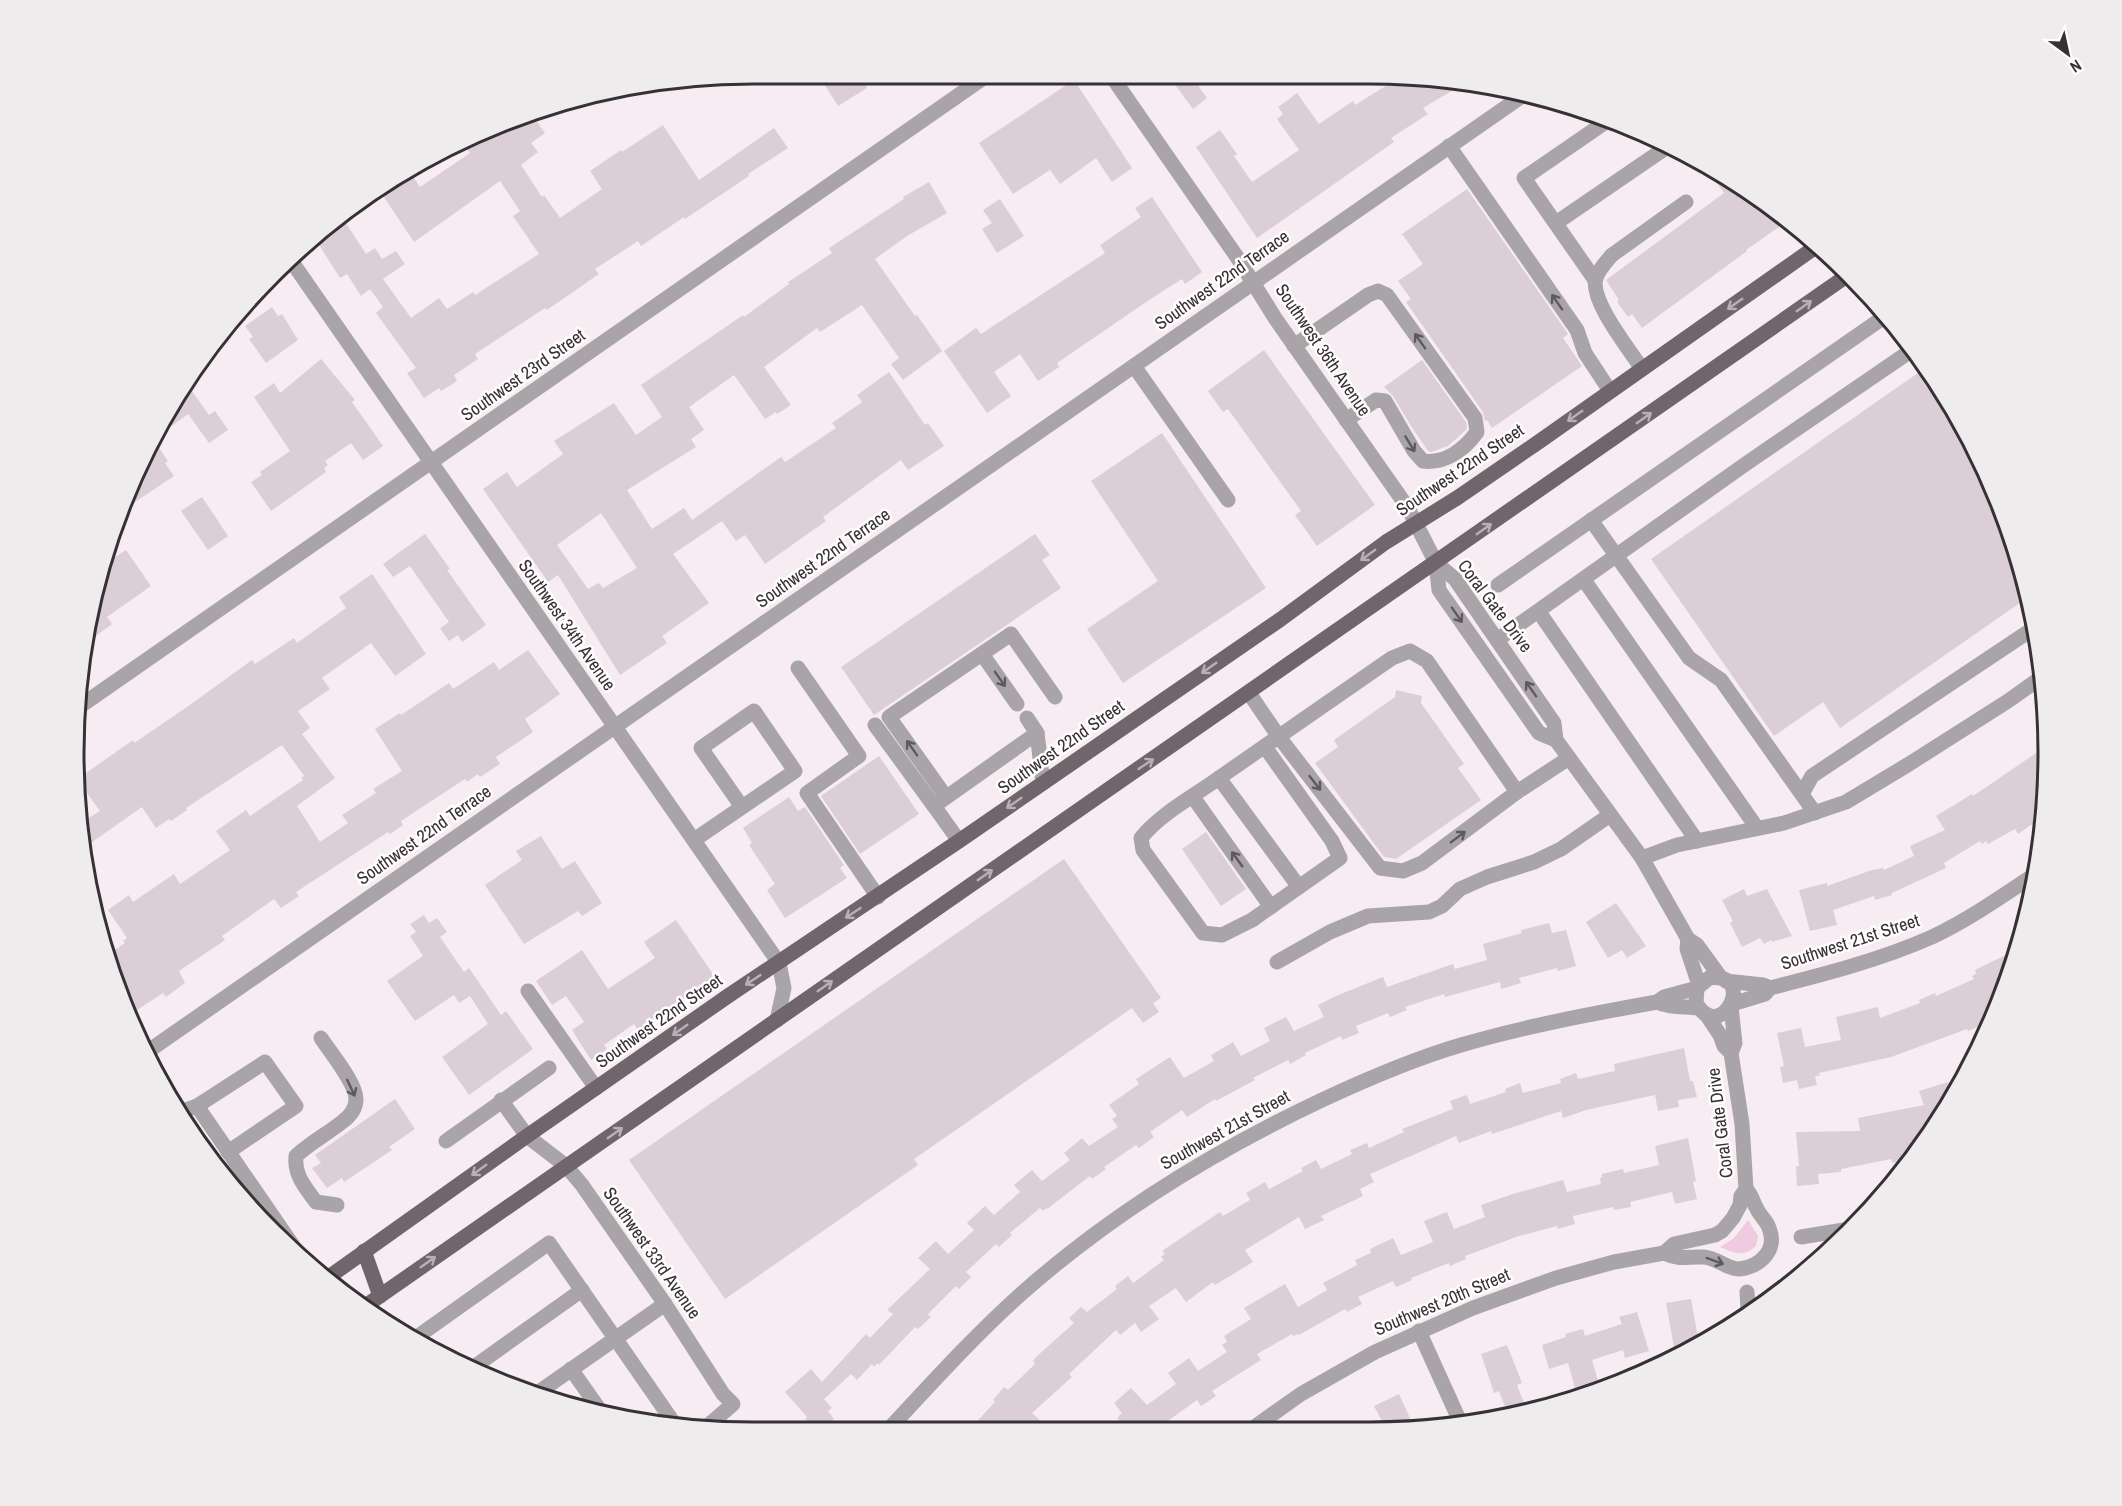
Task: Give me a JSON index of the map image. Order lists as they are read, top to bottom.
{
  "streets": {
    "main road": ["Southwest 22nd Street"],
    "street": [
      "Southwest 22nd Terrace",
      "Southwest 36th Avenue",
      "Southwest 23rd Street",
      "Coral Gate Drive",
      "Southwest 34th Avenue",
      "Southwest 21st Street",
      "Southwest 33rd Avenue",
      "Southwest 20th Street"
    ]
  },
  "crossings": [
    ["Southwest 22nd Terrace", "Southwest 36th Avenue"],
    ["Southwest 22nd Terrace", "Southwest 34th Avenue"],
    ["Southwest 36th Avenue", "Southwest 22nd Street"],
    ["Southwest 36th Avenue", "Coral Gate Drive"],
    ["Southwest 23rd Street", "Southwest 34th Avenue"],
    ["Southwest 22nd Street", "Southwest 34th Avenue"],
    ["Southwest 22nd Street", "Southwest 33rd Avenue"],
    ["Coral Gate Drive", "Southwest 21st Street"],
    ["Coral Gate Drive", "Southwest 20th Street"]
  ],
  "north": "bottom right"
}
